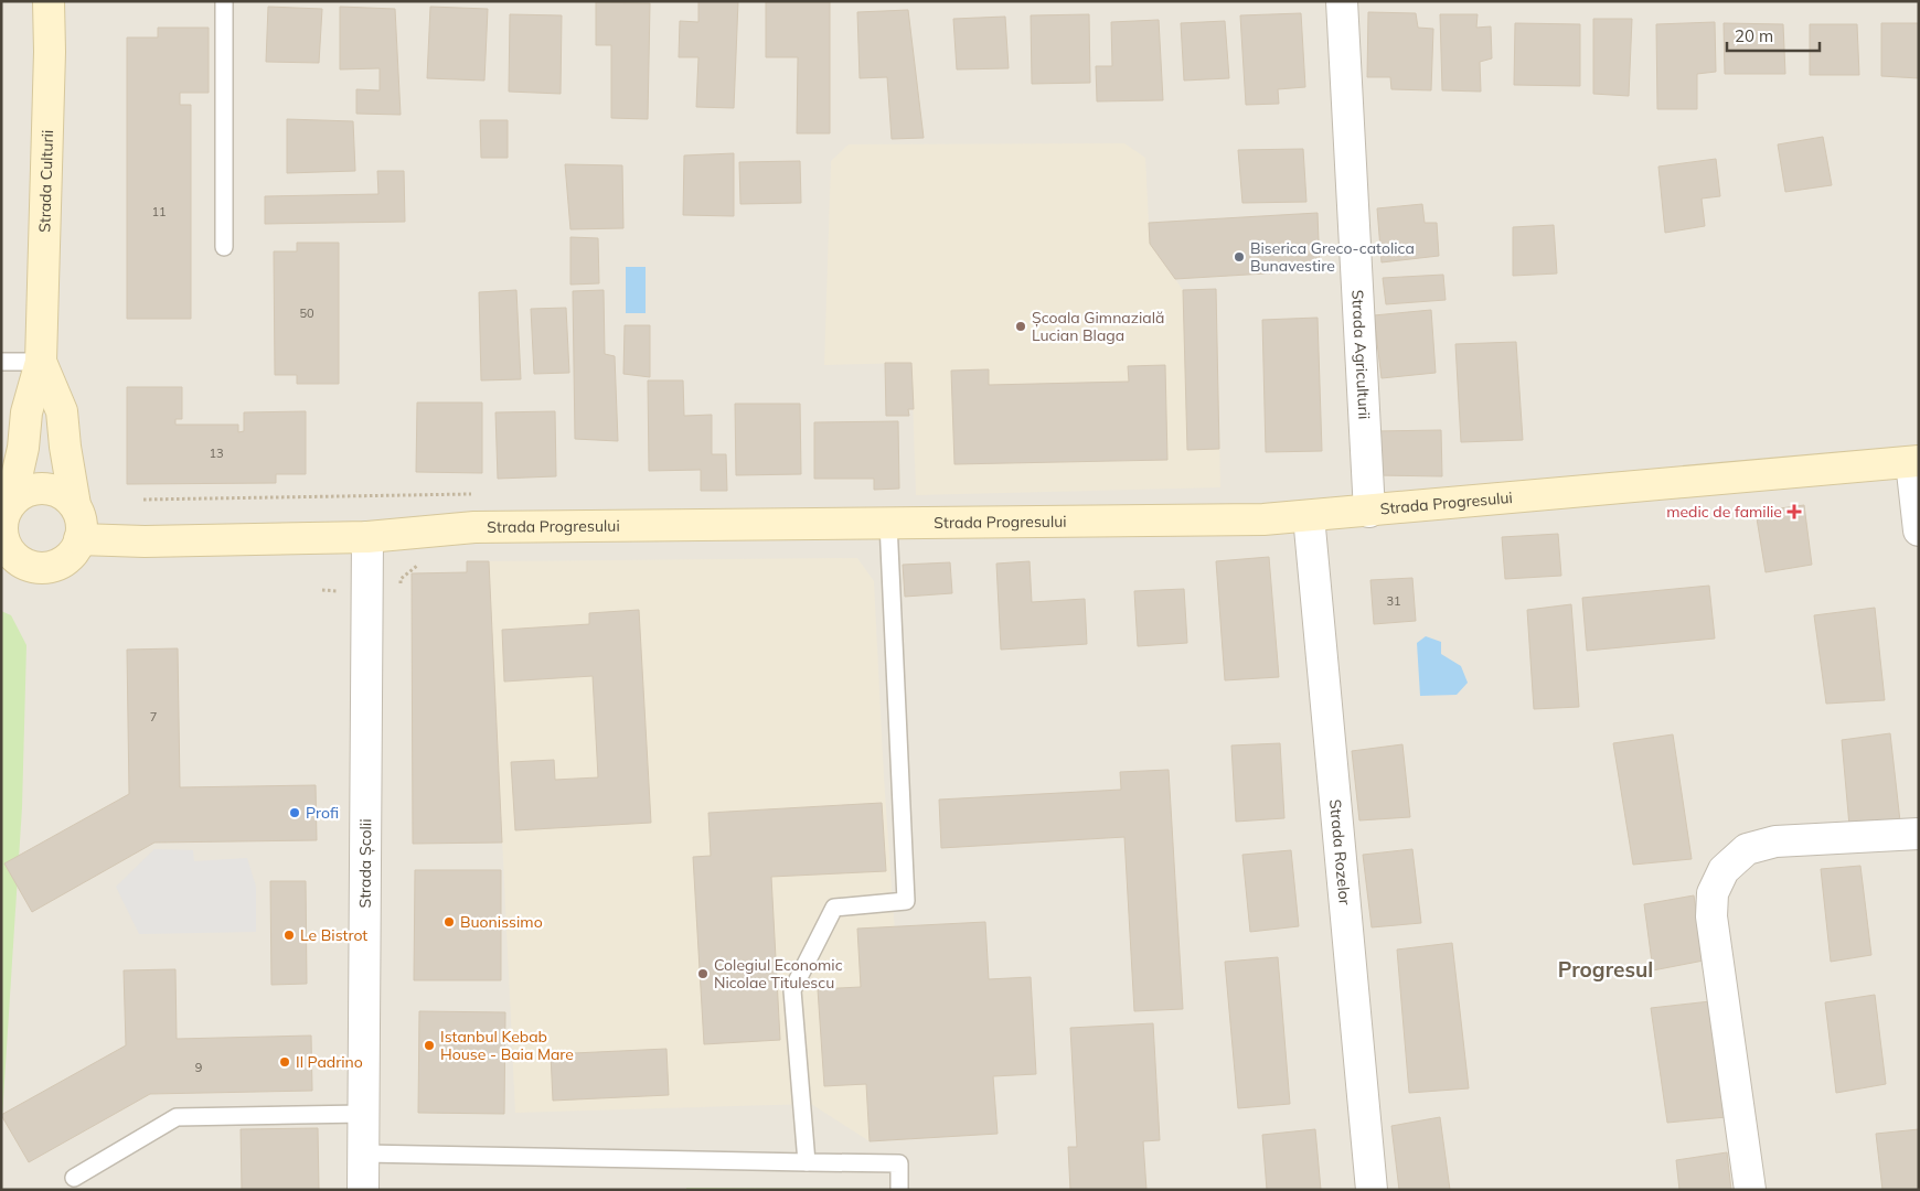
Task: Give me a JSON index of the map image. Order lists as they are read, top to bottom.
{
  "streets": {
    "street": [
      "Strada Culturii",
      "Strada Agriculturii",
      "Strada Progresului",
      "Strada Rozelor",
      "Strada Școlii"
    ]
  },
  "crossings": [
    ["Strada Culturii", "Strada Progresului"],
    ["Strada Agriculturii", "Strada Progresului"],
    ["Strada Progresului", "Strada Rozelor"],
    ["Strada Progresului", "Strada Școlii"]
  ],
  "districts": ["Progresul"],
  "places": {
    "other": [
      "Biserica Greco-catolica Bunavestire",
      "Școala Gimnazială Lucian Blaga",
      "Profi",
      "Buonissimo",
      "Le Bistrot",
      "Colegiul Economic Nicolae Titulescu",
      "Istanbul Kebab House - Baia Mare",
      "Il Padrino"
    ],
    "health": ["medic de familie"]
  },
  "house_numbers": [
    "11",
    "50",
    "13",
    "31",
    "7",
    "9"
  ],
  "scale_bar": "20 m"
}
